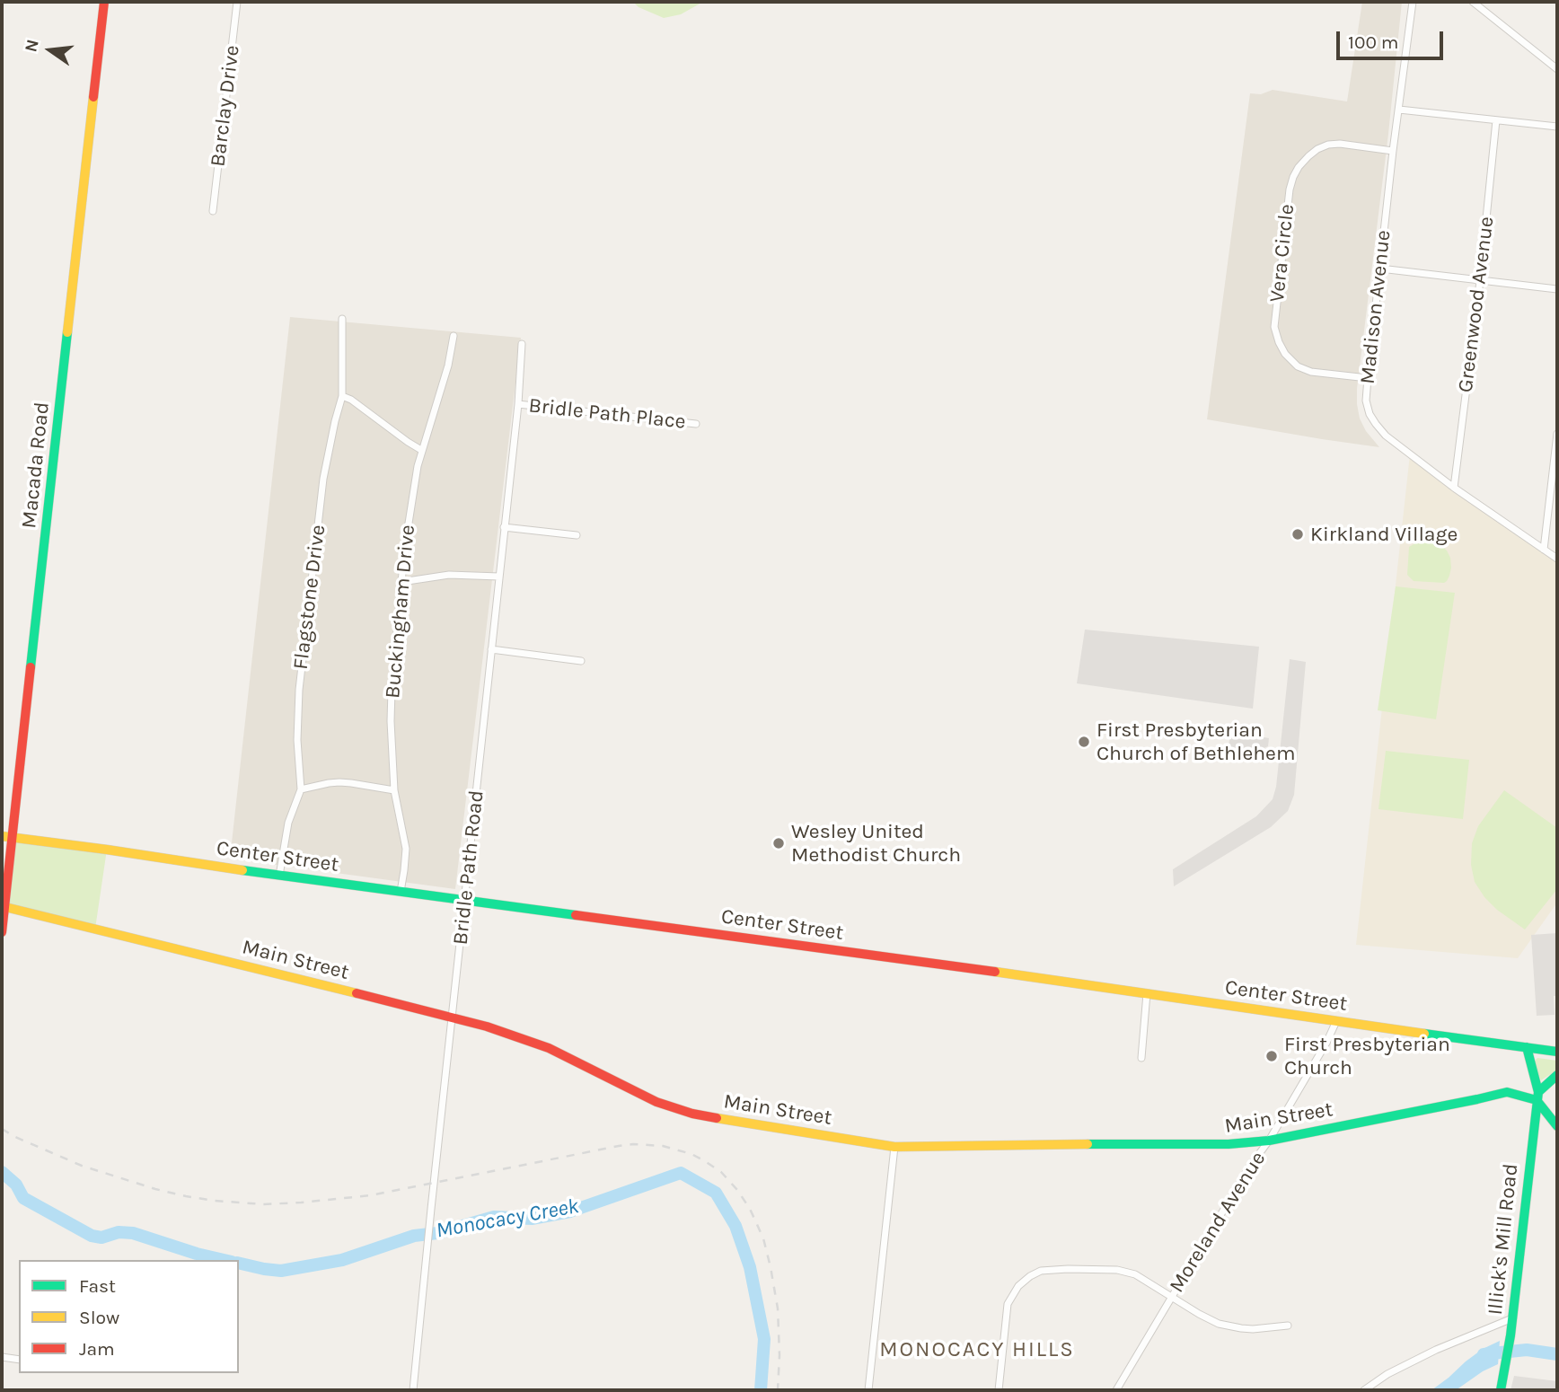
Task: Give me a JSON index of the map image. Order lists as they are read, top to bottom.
{
  "streets": {
    "street": [
      "Barclay Drive",
      "Vera Circle",
      "Greenwood Avenue",
      "Madison Avenue",
      "Bridle Path Place",
      "Macada Road",
      "Flagstone Drive",
      "Buckingham Drive",
      "Center Street",
      "Bridle Path Road",
      "Main Street",
      "Moreland Avenue",
      "Illick's Mill Road"
    ]
  },
  "crossings": [
    ["Vera Circle", "Madison Avenue"],
    ["Greenwood Avenue", "Madison Avenue"],
    ["Bridle Path Place", "Bridle Path Road"],
    ["Macada Road", "Center Street"],
    ["Macada Road", "Main Street"],
    ["Flagstone Drive", "Center Street"],
    ["Buckingham Drive", "Center Street"],
    ["Center Street", "Bridle Path Road"],
    ["Center Street", "Moreland Avenue"],
    ["Center Street", "Illick's Mill Road"],
    ["Bridle Path Road", "Main Street"],
    ["Main Street", "Moreland Avenue"],
    ["Main Street", "Illick's Mill Road"]
  ],
  "districts": ["MONOCACY HILLS"],
  "water": ["Monocacy Creek"],
  "places": [
    "Kirkland Village",
    "First Presbyterian Church of Bethlehem",
    "Wesley United Methodist Church",
    "First Presbyterian Church"
  ],
  "legend": ["Fast", "Slow", "Jam"],
  "scale_bar": "100 m",
  "north": "left"
}
